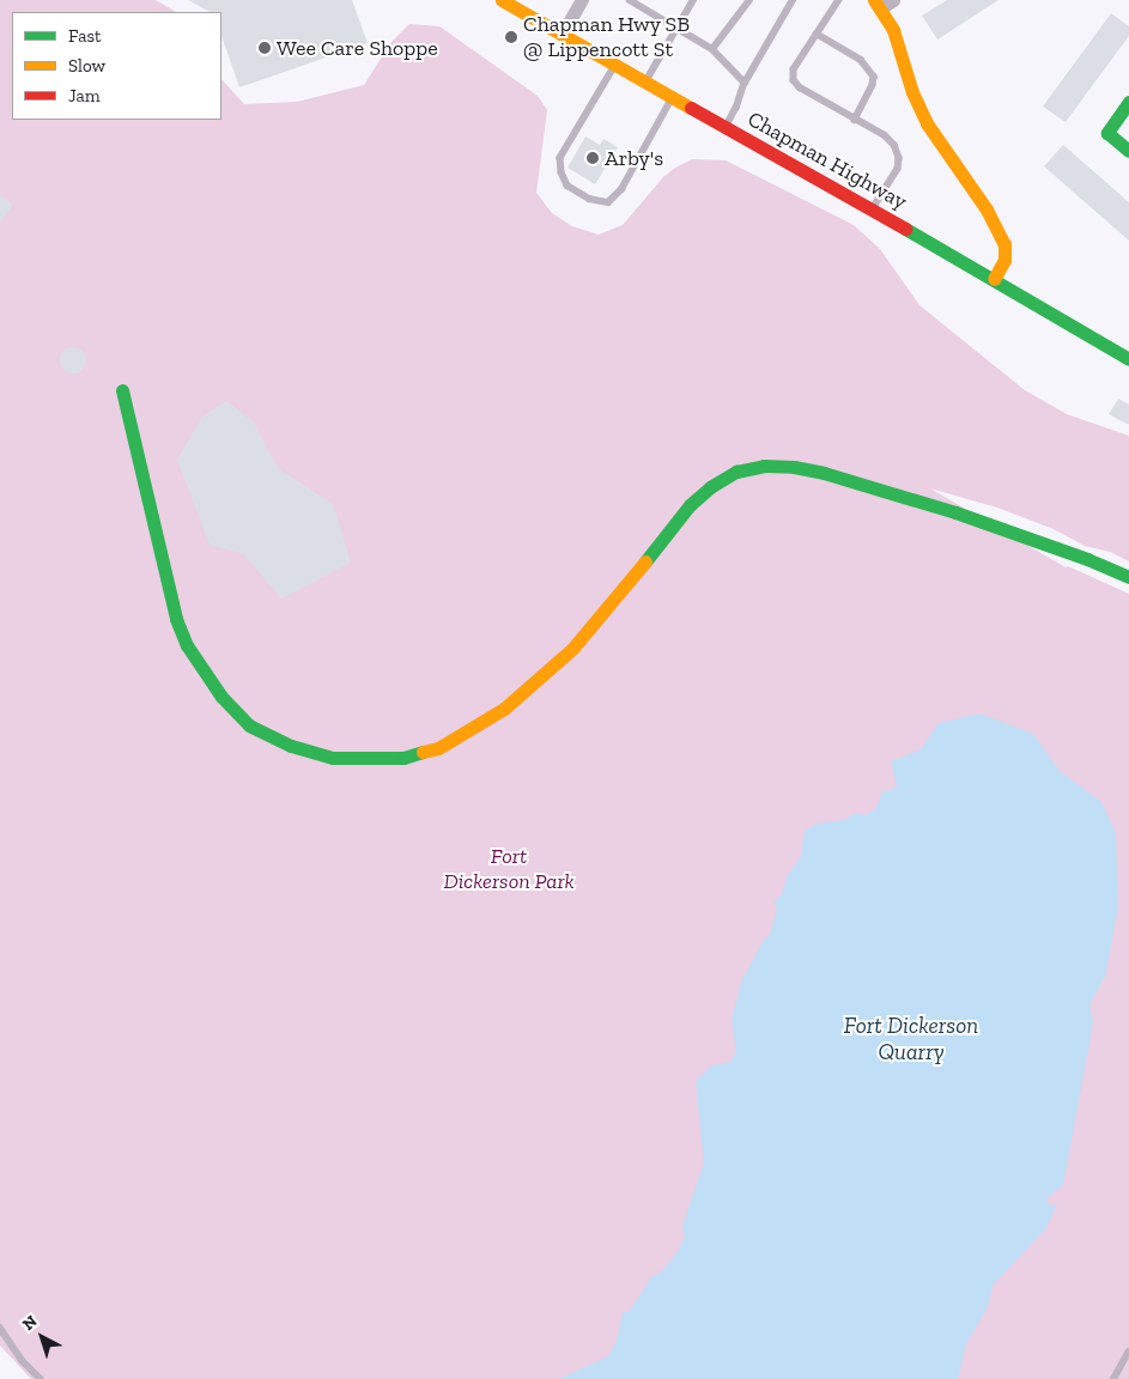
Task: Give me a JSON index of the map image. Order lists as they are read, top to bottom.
{
  "streets": {
    "main road": ["Chapman Highway"]
  },
  "water": ["Fort Dickerson Quarry"],
  "parks": ["Fort Dickerson Park"],
  "places": ["Chapman Hwy SB @ Lippencott St", "Wee Care Shoppe", "Arby's"],
  "legend": ["Fast", "Slow", "Jam"],
  "north": "top left"
}
